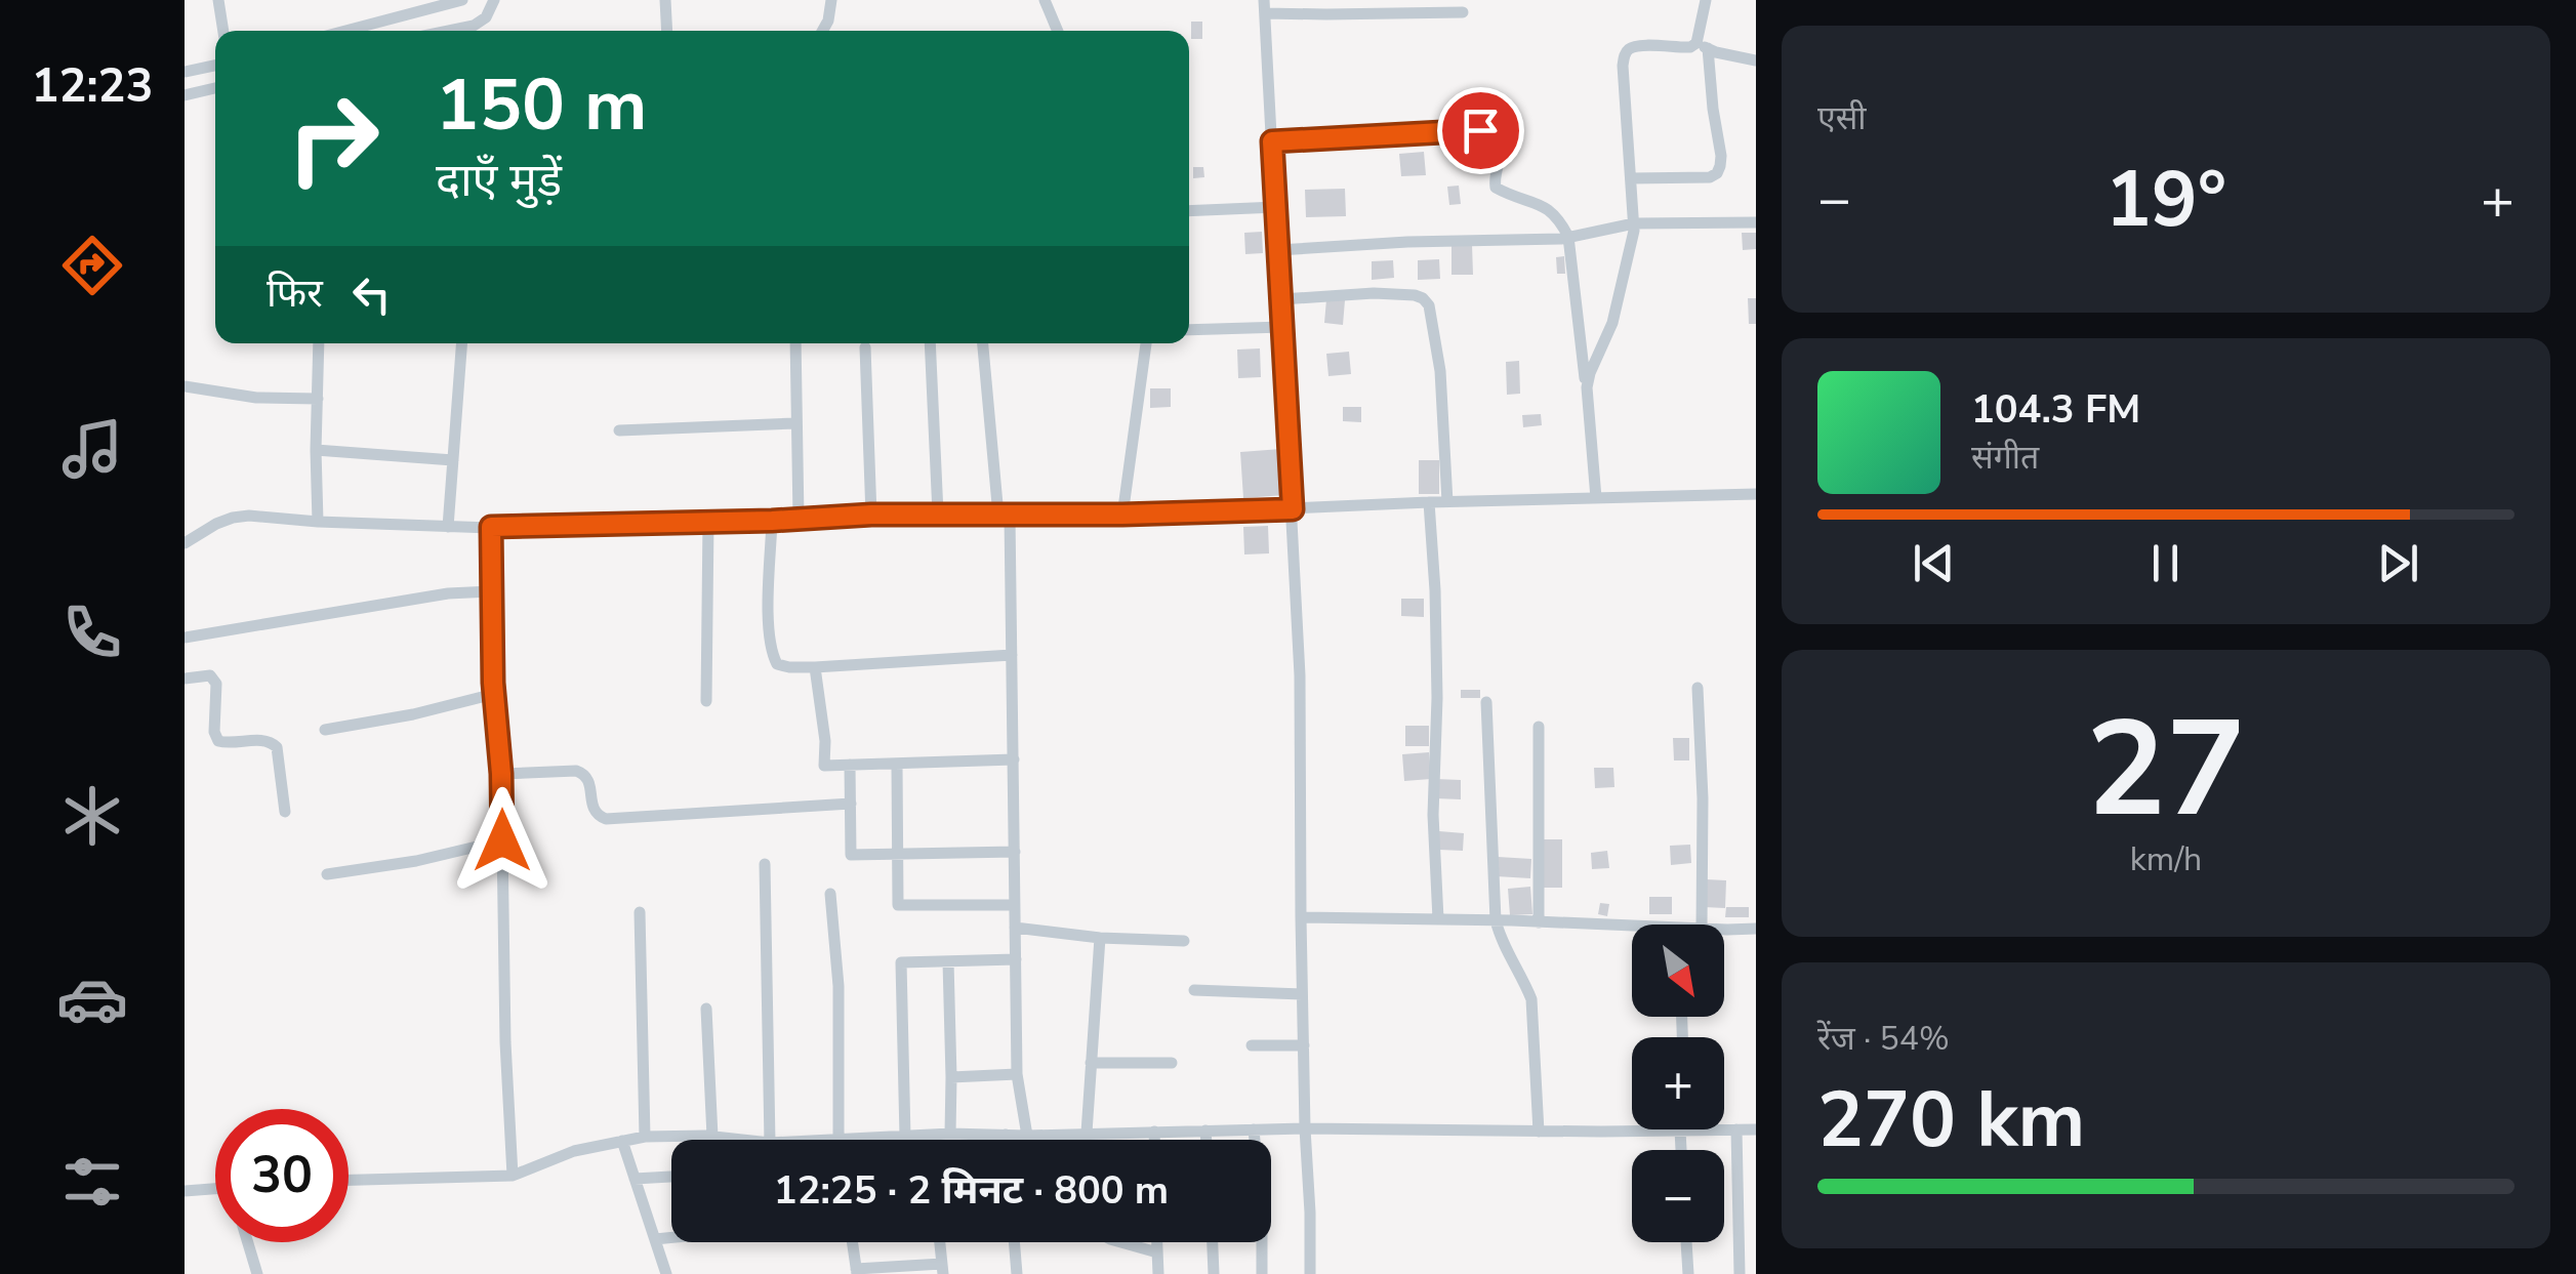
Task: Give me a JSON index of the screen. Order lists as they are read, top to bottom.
{
  "north": "bottom right",
  "page": {
    "tabs": "12:23",
    "tile": [
      "एसी",
      ["27", "km/h"],
      ["रेंज · 54%", "270 km"]
    ],
    "turn": ["150 m", "दाएँ मुड़ें"],
    "heat": ["−", "19°", "+"],
    "then": "फिर",
    "song": ["104.3 FM", "संगीत"],
    "map_buttons": ["+", "−"],
    "limit": "30",
    "trip": "12:25 · 2 मिनट · 800 m"
  }
}
